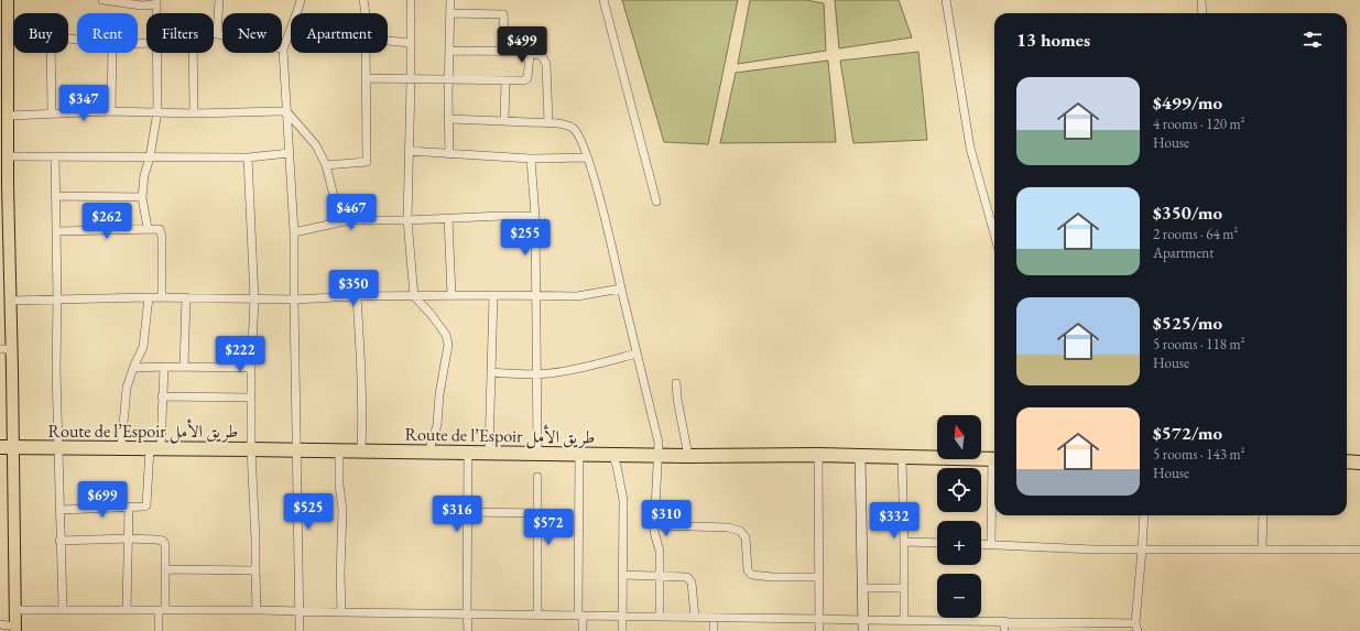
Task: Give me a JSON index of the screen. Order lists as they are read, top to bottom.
{
  "streets": {
    "highway": ["Route de l’Espoir طريق الأمل"]
  },
  "north": "top",
  "page": {
    "chip": [
      "Buy",
      "Rent",
      "Filters",
      "New",
      "Apartment"
    ],
    "heading": "13 homes",
    "price": [
      "$499",
      "$347",
      "$467",
      "$262",
      "$255",
      "$350",
      "$222",
      "$699",
      "$525",
      "$316",
      "$310",
      "$332",
      "$572"
    ],
    "list": [
      {
        "name": "$499/mo",
        "note": "4 rooms · 120 m² · House"
      },
      {
        "name": "$350/mo",
        "note": "2 rooms · 64 m² · Apartment"
      },
      {
        "name": "$525/mo",
        "note": "5 rooms · 118 m² · House"
      },
      {
        "name": "$572/mo",
        "note": "5 rooms · 143 m² · House"
      }
    ],
    "map_buttons": ["+", "−"]
  }
}
